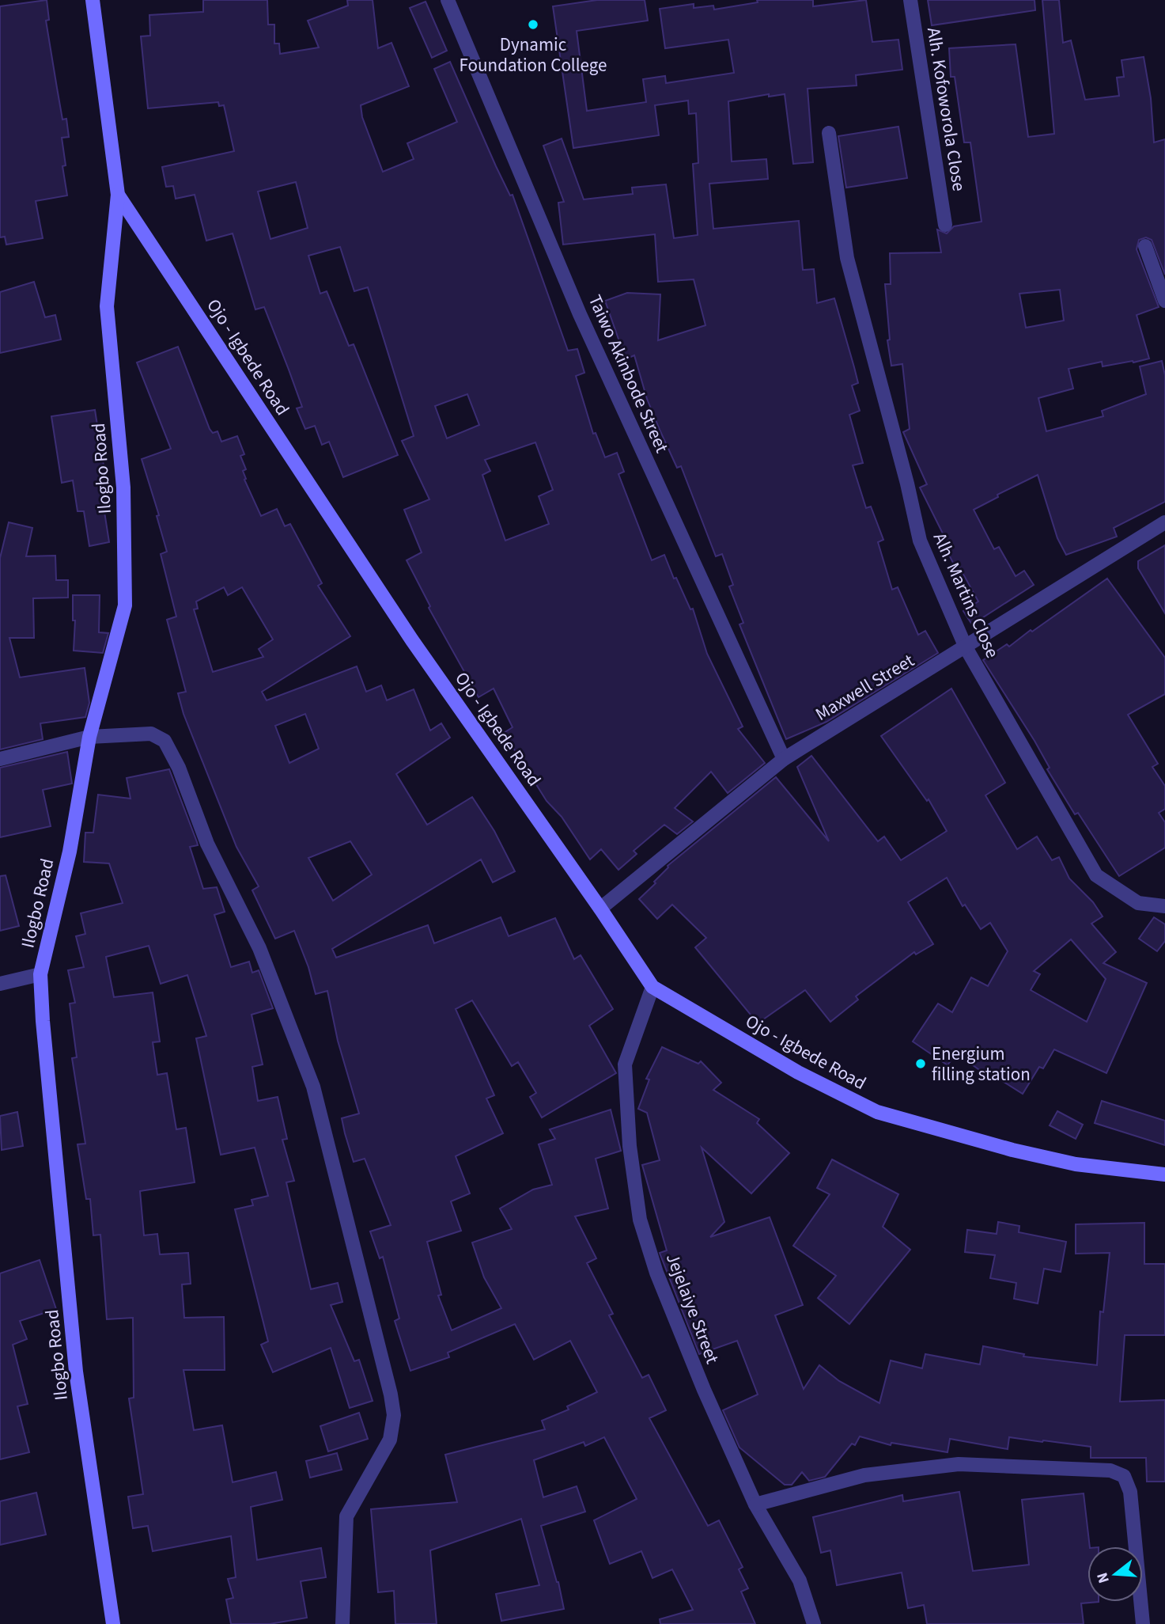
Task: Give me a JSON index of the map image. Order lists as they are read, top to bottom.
{
  "streets": {
    "main road": ["Ojo - Igbede Road", "Ilogbo Road"],
    "street": [
      "Alh. Kofoworola Close",
      "Taiwo Akinbode Street",
      "Alh. Martins Close",
      "Maxwell Street",
      "Jejelaiye Street"
    ]
  },
  "crossings": [
    ["Ojo - Igbede Road", "Ilogbo Road"],
    ["Ojo - Igbede Road", "Maxwell Street"],
    ["Ojo - Igbede Road", "Jejelaiye Street"],
    ["Taiwo Akinbode Street", "Maxwell Street"],
    ["Alh. Martins Close", "Maxwell Street"]
  ],
  "places": ["Dynamic Foundation College", "Energium filling station"],
  "north": "left"
}
